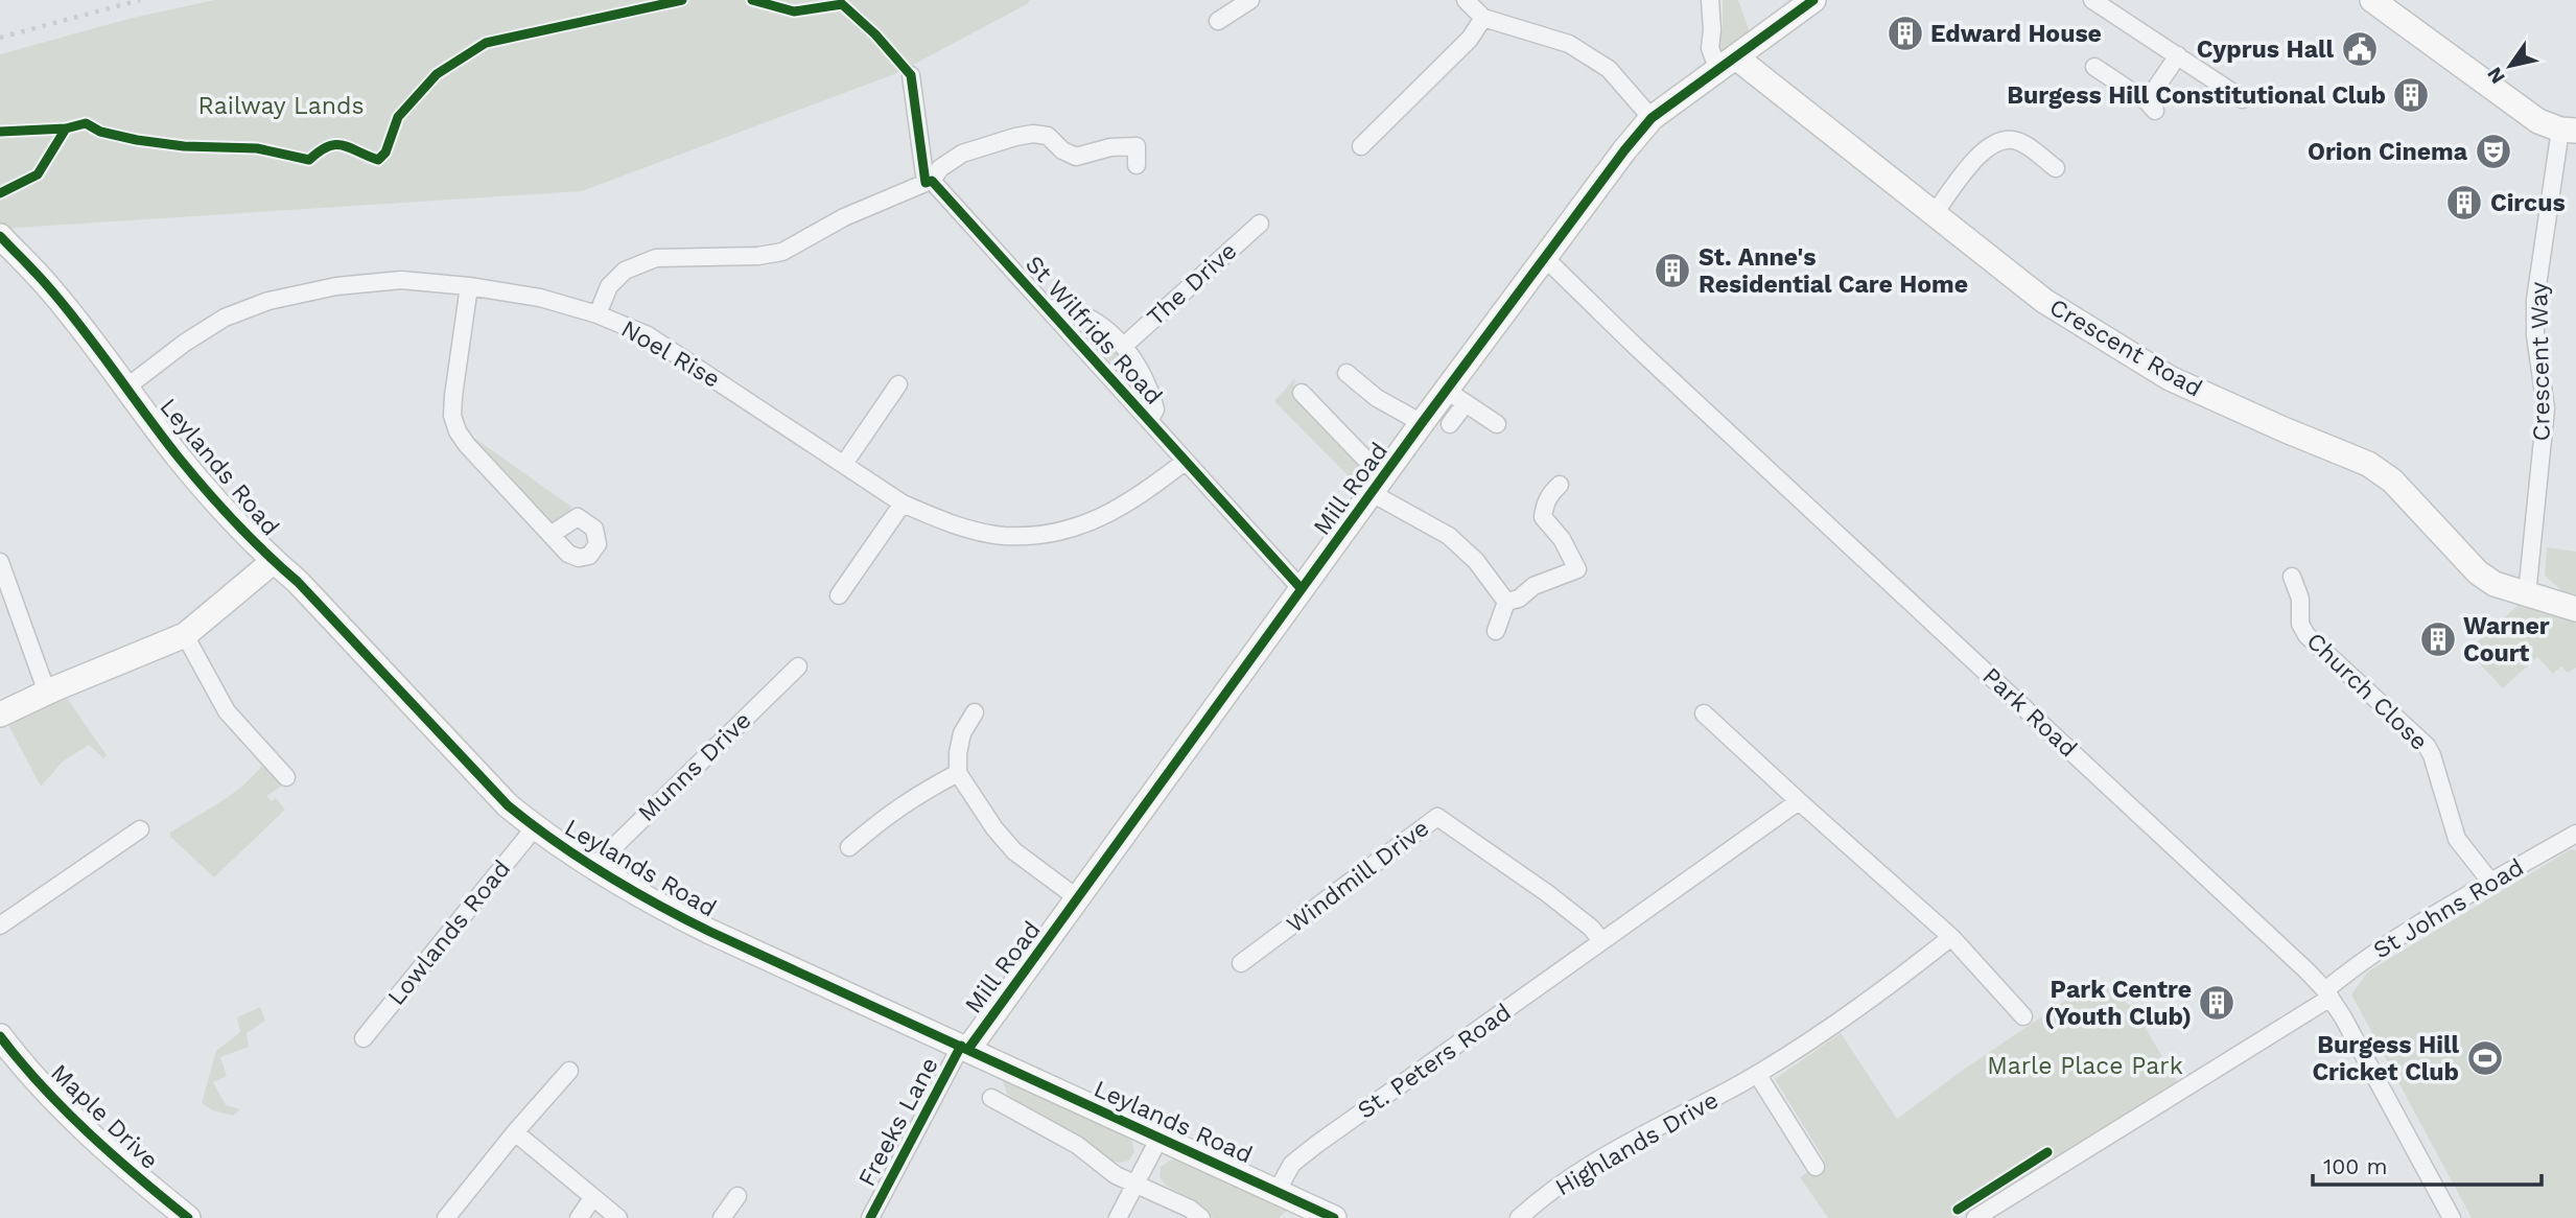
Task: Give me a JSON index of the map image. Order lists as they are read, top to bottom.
{
  "streets": {
    "street": [
      "The Drive",
      "St Wilfrids Road",
      "Crescent Road",
      "Noel Rise",
      "Crescent Way",
      "Leylands Road",
      "Mill Road",
      "Church Close",
      "Park Road",
      "Munns Drive",
      "Windmill Drive",
      "St Johns Road",
      "Lowlands Road",
      "St. Peters Road",
      "Maple Drive",
      "Freeks Lane",
      "Highlands Drive"
    ]
  },
  "crossings": [
    ["The Drive", "St Wilfrids Road"],
    ["St Wilfrids Road", "Noel Rise"],
    ["St Wilfrids Road", "Mill Road"],
    ["Crescent Road", "Crescent Way"],
    ["Crescent Road", "Mill Road"],
    ["Noel Rise", "Leylands Road"],
    ["Leylands Road", "Mill Road"],
    ["Leylands Road", "Munns Drive"],
    ["Leylands Road", "Lowlands Road"],
    ["Leylands Road", "St. Peters Road"],
    ["Leylands Road", "Freeks Lane"],
    ["Mill Road", "Park Road"],
    ["Mill Road", "Freeks Lane"],
    ["Church Close", "St Johns Road"],
    ["Park Road", "St Johns Road"],
    ["Windmill Drive", "St. Peters Road"]
  ],
  "parks": ["Railway Lands", "Marle Place Park"],
  "places": {
    "building": [
      "Edward House",
      "Burgess Hill Constitutional Club",
      "Circus",
      "St. Anne's Residential Care Home",
      "Warner Court",
      "Park Centre (Youth Club)"
    ],
    "public building": ["Cyprus Hall"],
    "theatre": ["Orion Cinema"],
    "sports": ["Burgess Hill Cricket Club"]
  },
  "scale_bar": "100 m",
  "north": "bottom left"
}
